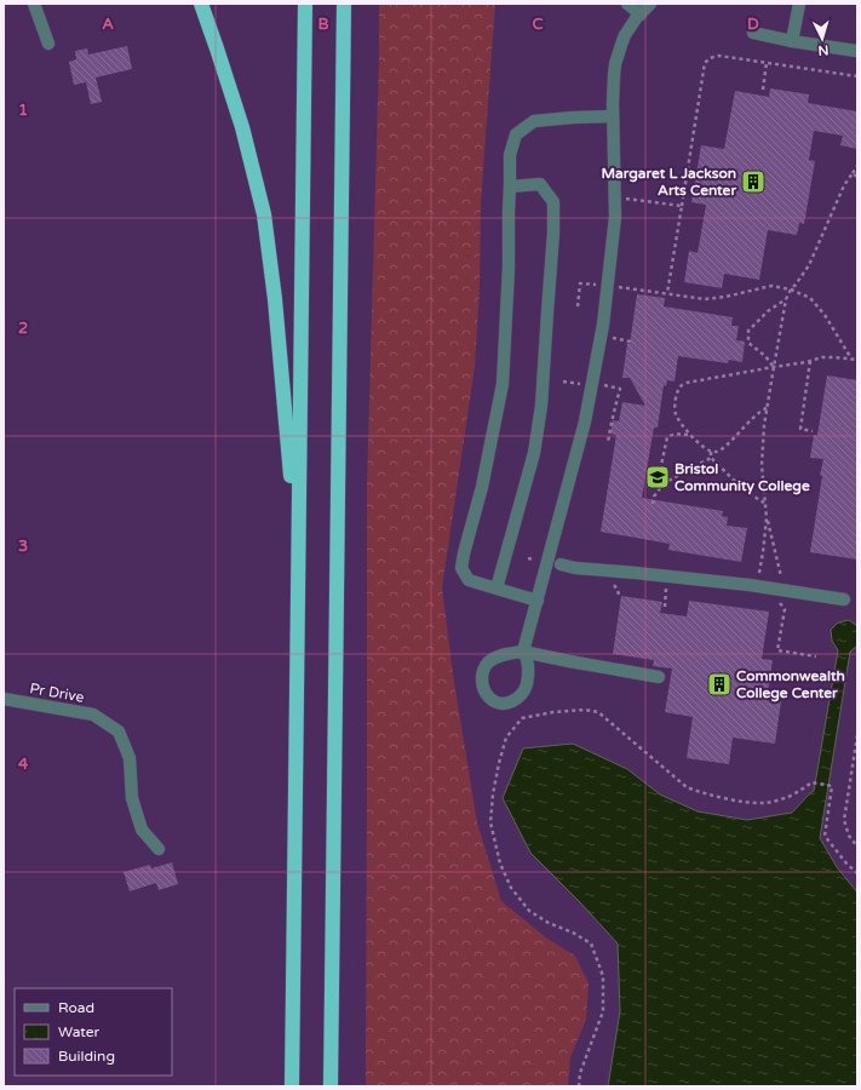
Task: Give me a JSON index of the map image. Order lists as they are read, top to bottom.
{
  "streets": {
    "street": ["Pr Drive"]
  },
  "places": {
    "building": ["Margaret L Jackson Arts Center", "Commonwealth College Center"],
    "school or university": ["Bristol Community College"]
  },
  "legend": ["Road", "Water", "Building"],
  "north": "bottom",
  "grid": {
    "columns": [
      "A",
      "B",
      "C",
      "D"
    ],
    "rows": [
      "1",
      "2",
      "3",
      "4"
    ]
  }
}
